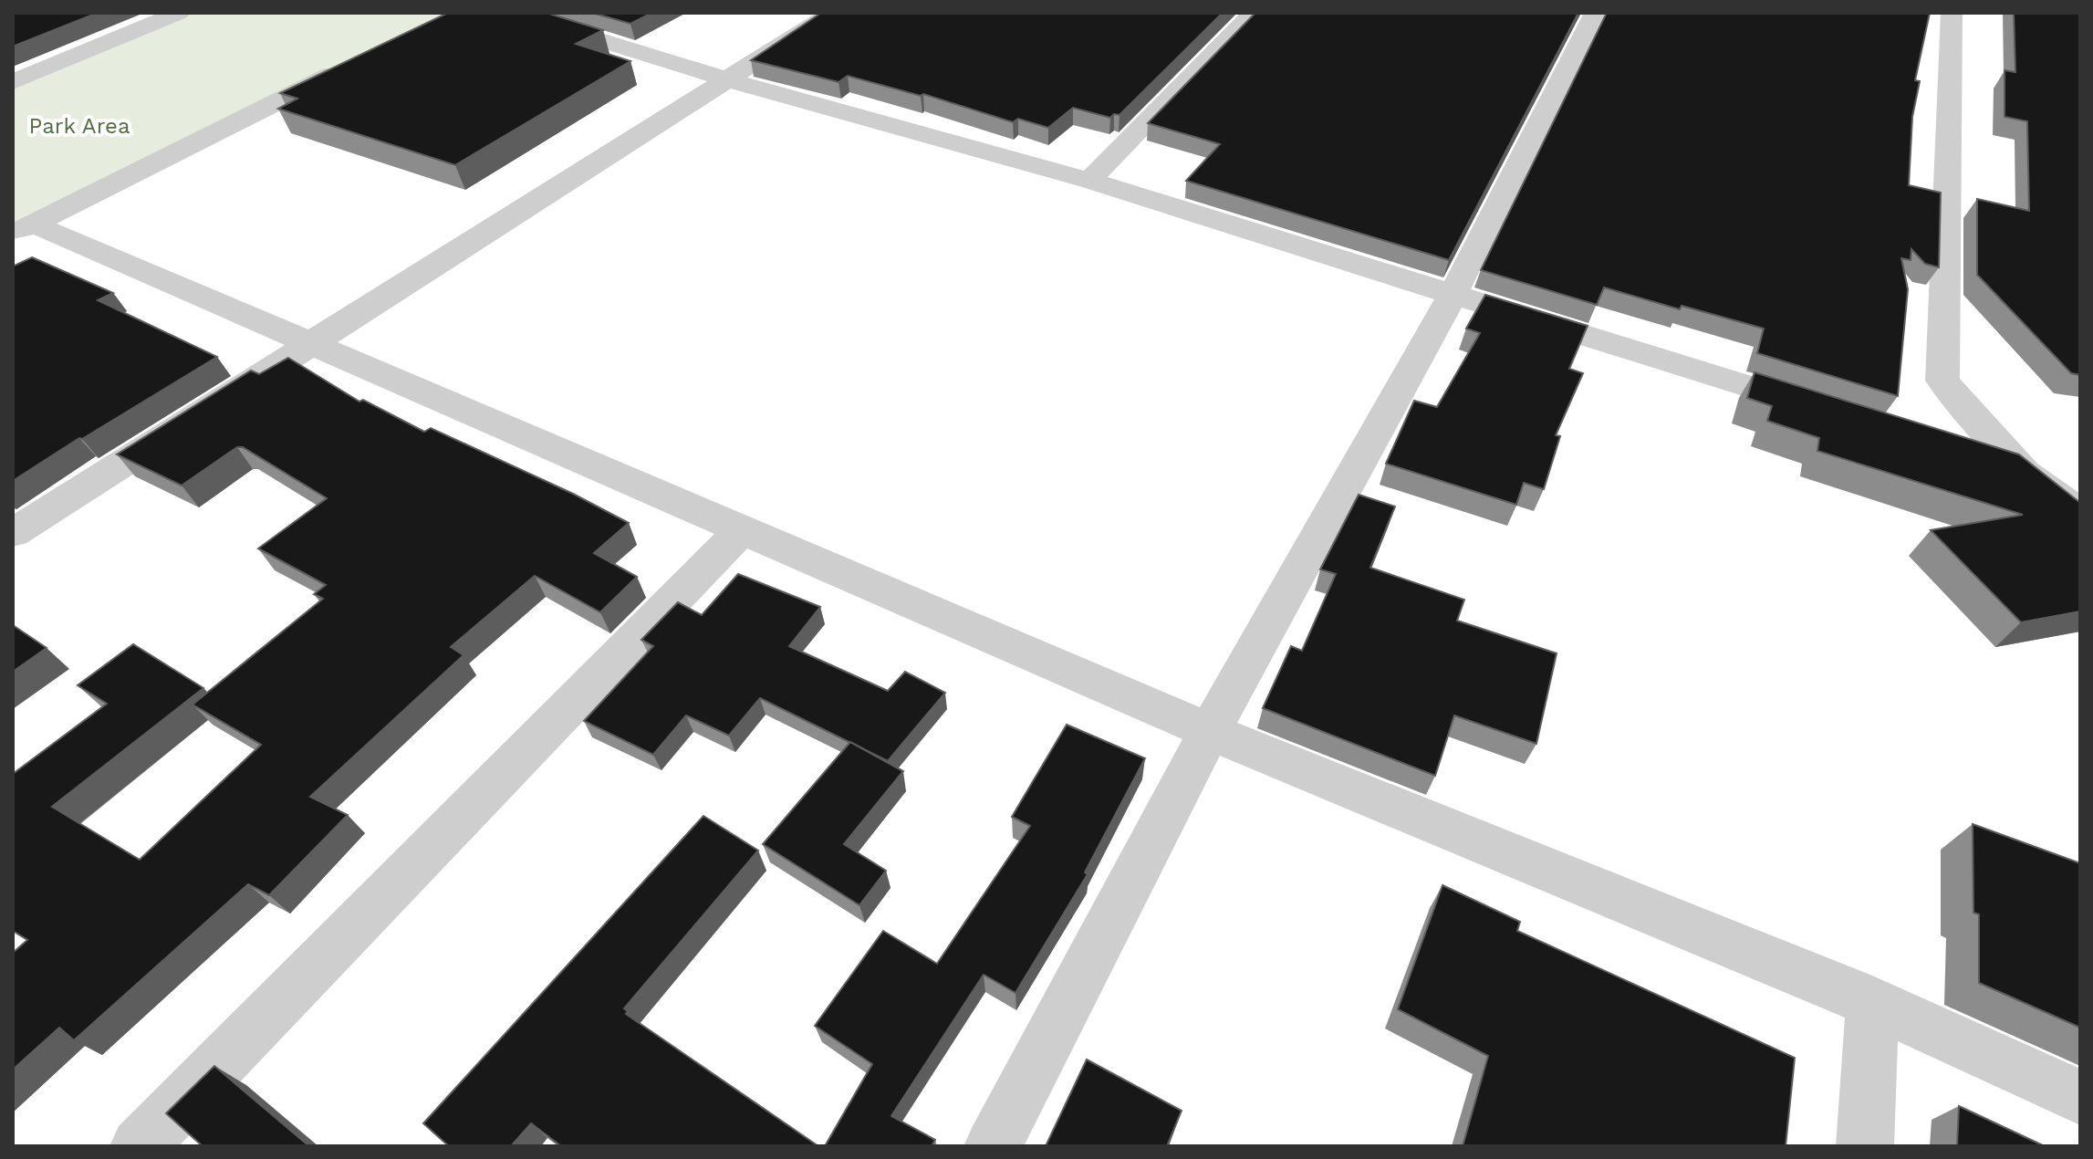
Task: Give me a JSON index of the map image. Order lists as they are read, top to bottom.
{
  "parks": ["Park Area"]
}
